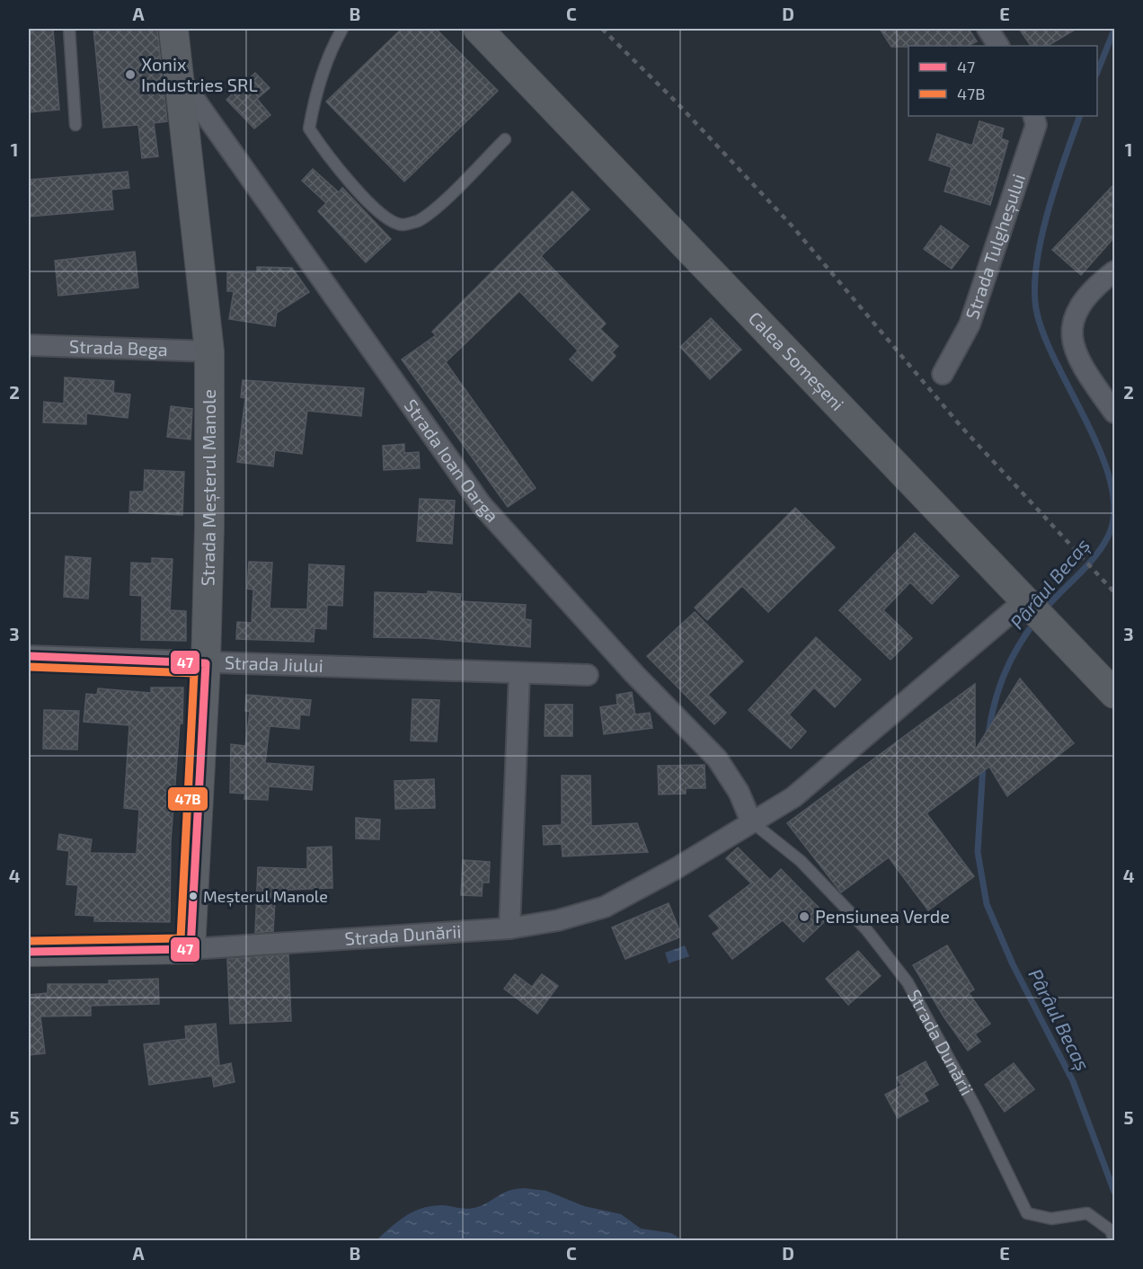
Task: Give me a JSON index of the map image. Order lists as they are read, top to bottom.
{
  "streets": {
    "street": [
      "Strada Tulgheșului",
      "Strada Bega",
      "Calea Someșeni",
      "Strada Ioan Oarga",
      "Strada Meșterul Manole",
      "Strada Jiului",
      "Strada Dunării"
    ]
  },
  "crossings": [
    ["Strada Bega", "Strada Meșterul Manole"],
    ["Calea Someșeni", "Strada Dunării"],
    ["Strada Ioan Oarga", "Strada Meșterul Manole"],
    ["Strada Ioan Oarga", "Strada Dunării"],
    ["Strada Meșterul Manole", "Strada Jiului"],
    ["Strada Meșterul Manole", "Strada Dunării"]
  ],
  "water": ["Pârâul Becaș"],
  "places": ["Xonix Industries SRL", "Meșterul Manole", "Pensiunea Verde"],
  "lines": ["transit line 47", "transit line 47B"],
  "legend": ["47", "47B"],
  "grid": {
    "columns": [
      "A",
      "B",
      "C",
      "D",
      "E"
    ],
    "rows": [
      "1",
      "2",
      "3",
      "4",
      "5"
    ]
  }
}
